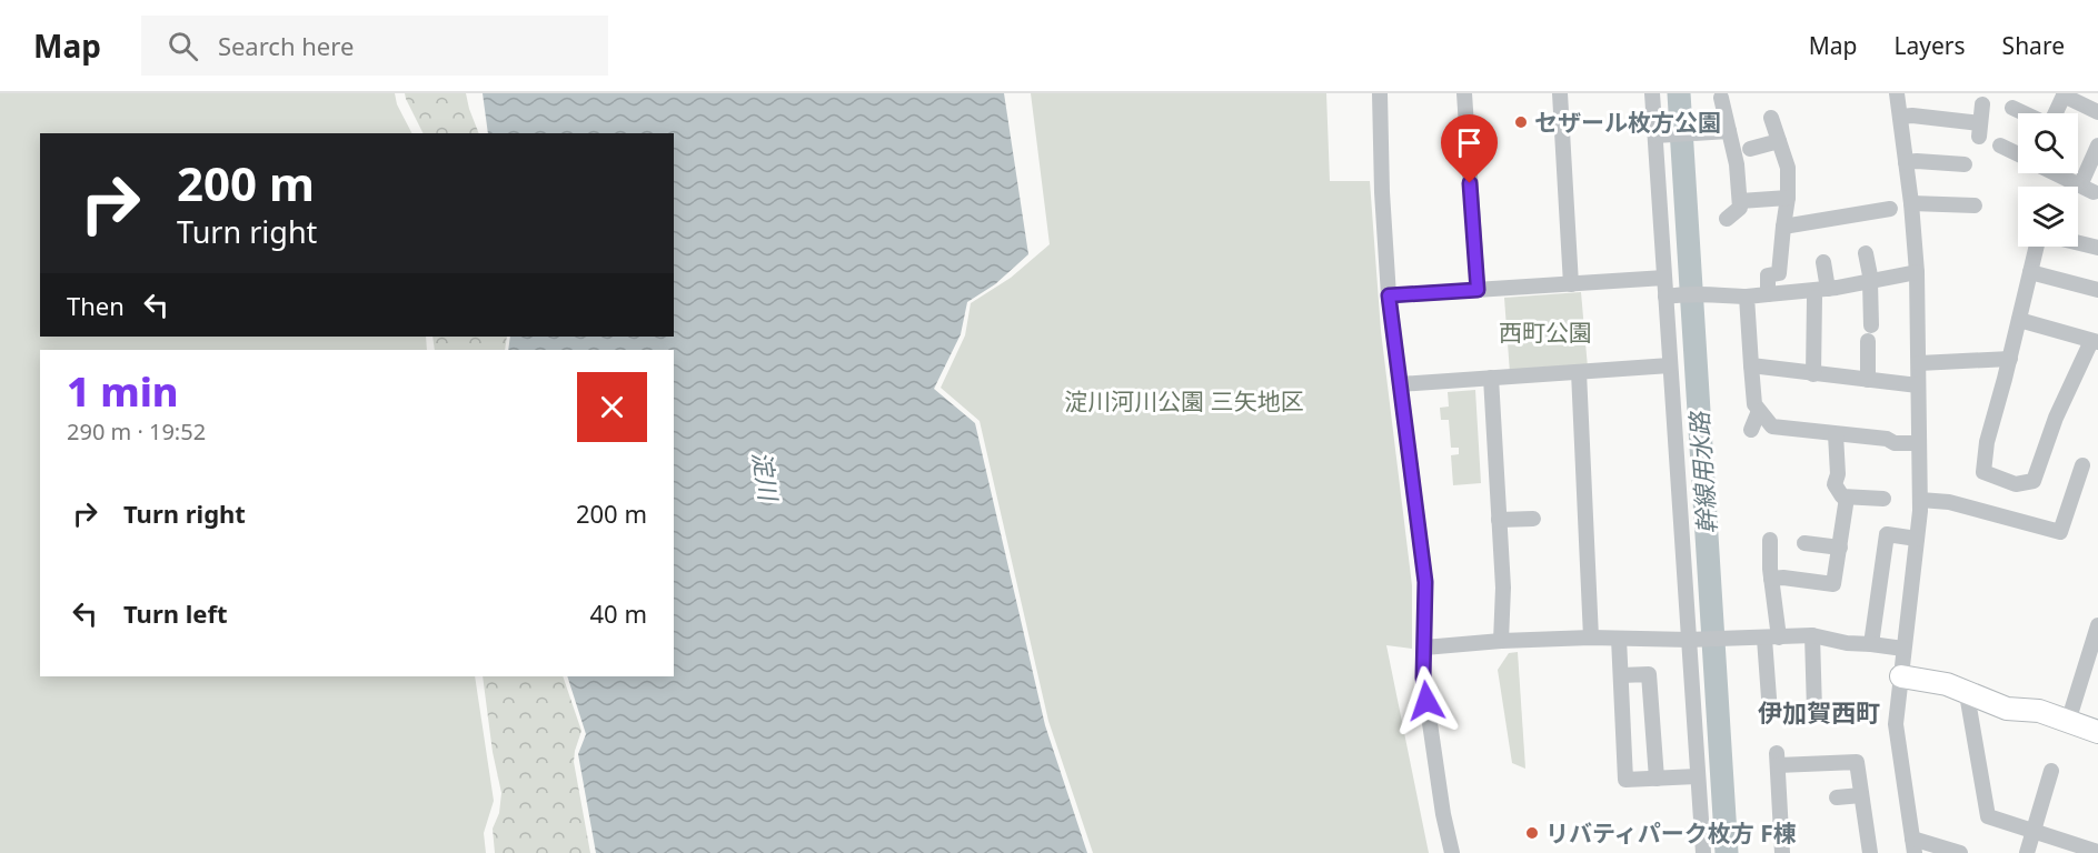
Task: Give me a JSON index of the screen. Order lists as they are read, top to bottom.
{
  "districts": ["伊加賀西町"],
  "water": ["幹線用水路", "淀川"],
  "parks": ["西町公園", "淀川河川公園 三矢地区"],
  "places": ["セザール枚方公園", "リバティパーク枚方 F棟"],
  "page": {
    "header": "Map",
    "search": "Search here",
    "nav": ["Map", "Layers", "Share"],
    "turn": ["200 m", "Turn right"],
    "then": "Then",
    "heading": ["1 min", "290 m · 19:52"],
    "list": [
      {
        "name": "Turn right",
        "value": "200 m"
      },
      {
        "name": "Turn left",
        "value": "40 m"
      }
    ]
  }
}
